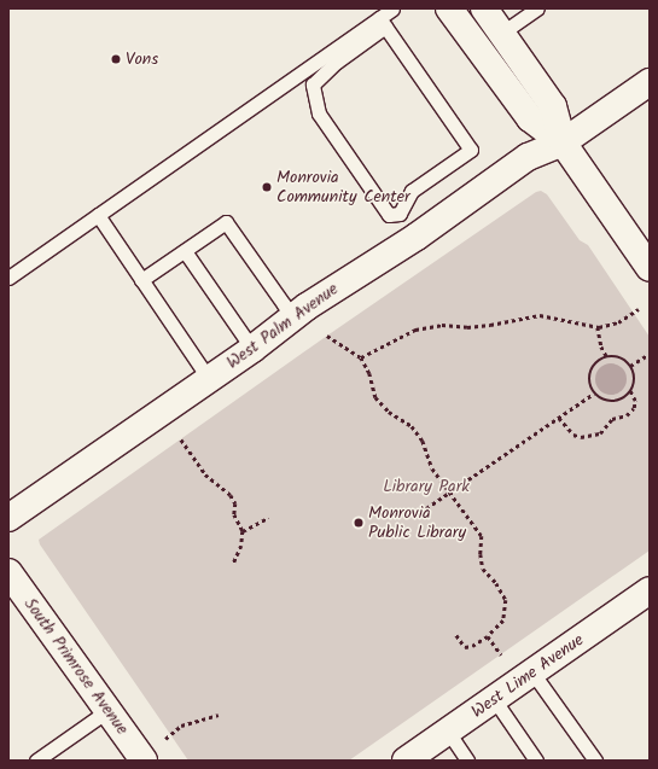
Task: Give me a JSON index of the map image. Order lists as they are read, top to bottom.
{
  "streets": {
    "street": ["West Palm Avenue", "South Primrose Avenue", "West Lime Avenue"]
  },
  "parks": ["Library Park"],
  "places": ["Vons", "Monrovia Community Center", "Monrovia Public Library"]
}
